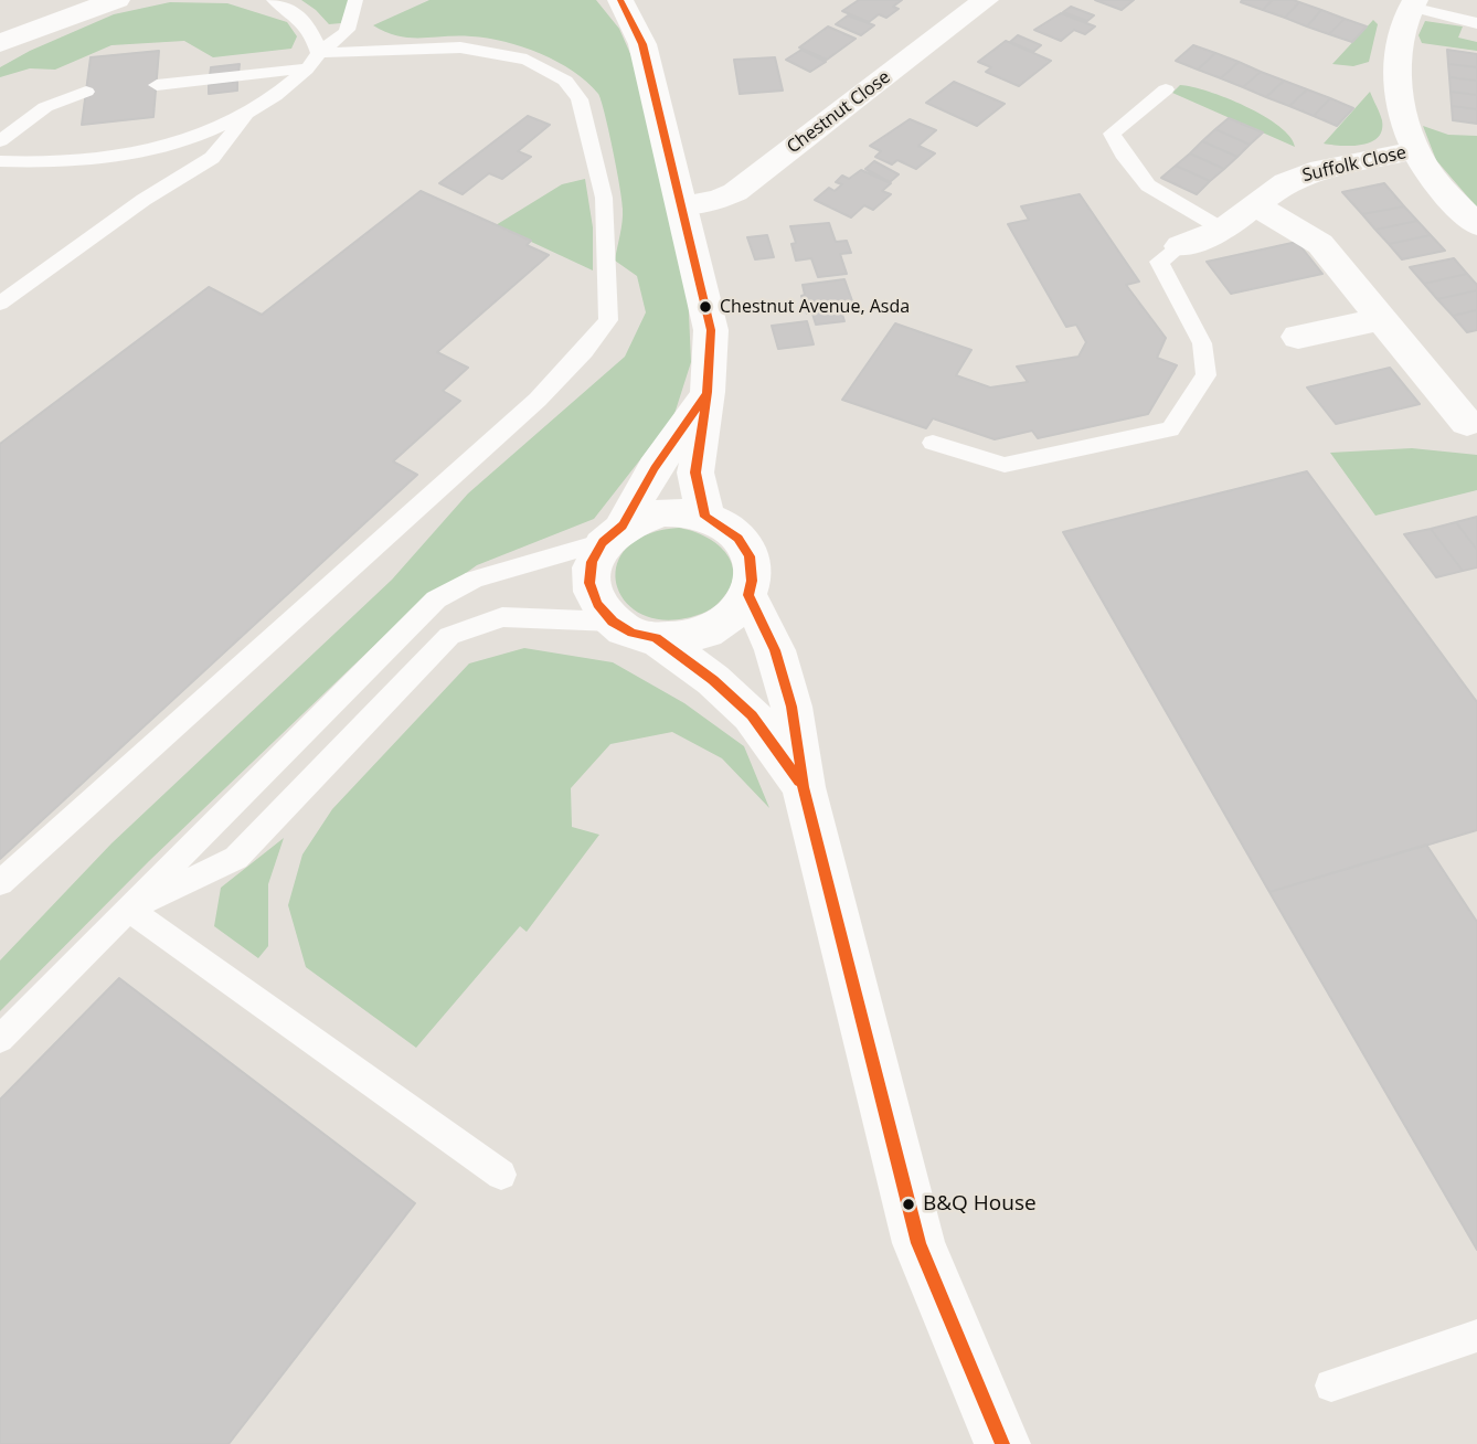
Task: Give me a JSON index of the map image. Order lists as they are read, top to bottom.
{
  "streets": {
    "street": ["Chestnut Close", "Suffolk Close"]
  },
  "places": ["Chestnut Avenue, Asda", "B&Q House"]
}
